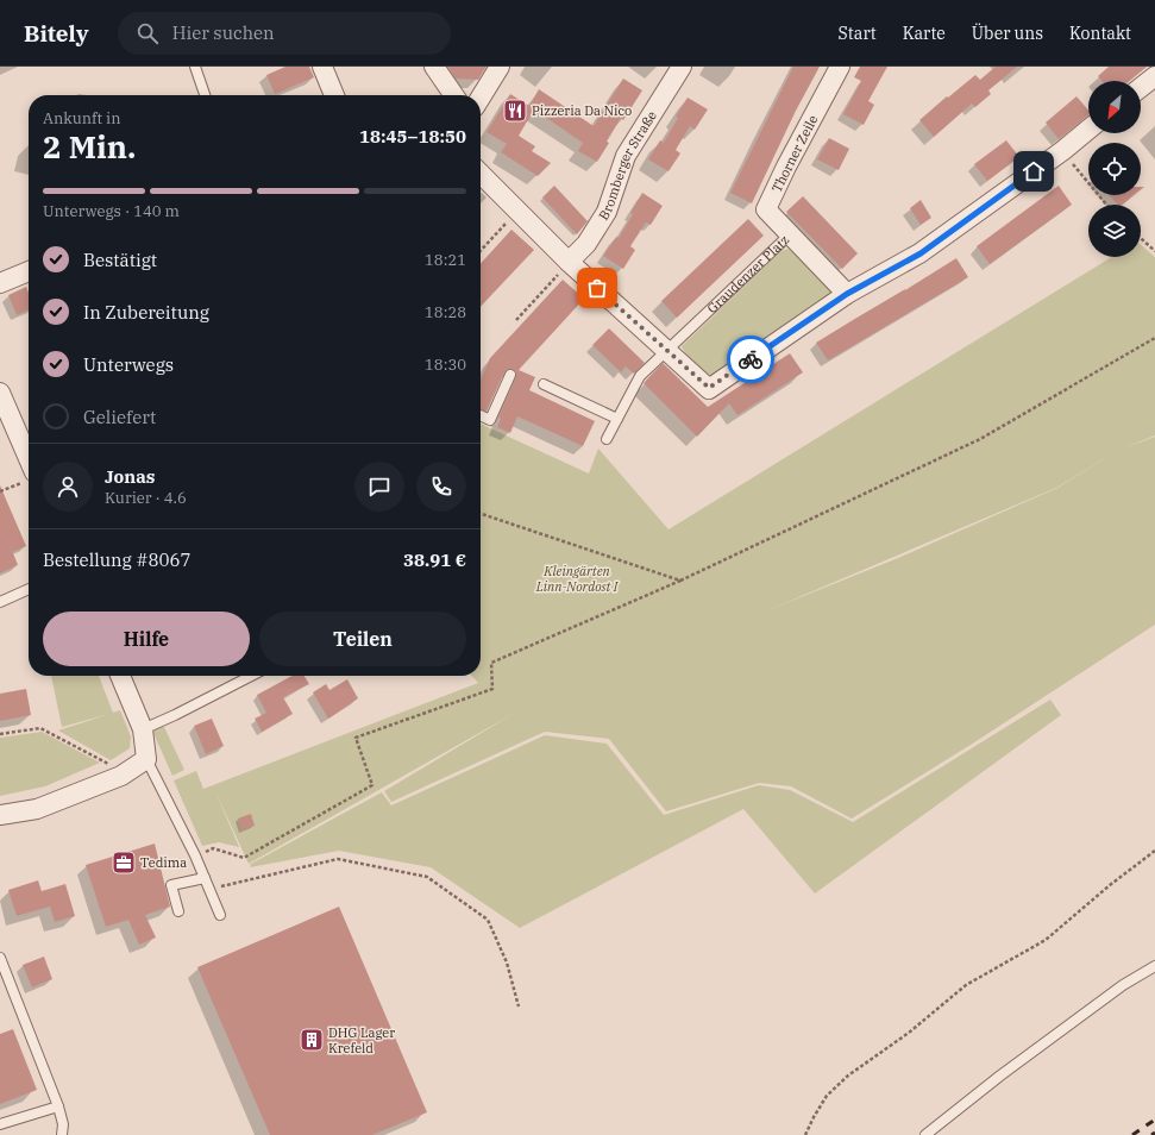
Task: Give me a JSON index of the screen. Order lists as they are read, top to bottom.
{
  "streets": {
    "street": ["Thorner Zeile", "Bromberger Straße", "Graudenzer Platz"]
  },
  "crossings": [
    ["Thorner Zeile", "Graudenzer Platz"]
  ],
  "parks": ["Kleingärten Linn-Nordost I"],
  "places": {
    "restaurant": ["Pizzeria Da Nico"],
    "office": ["Tedima"],
    "building": ["DHG Lager Krefeld"]
  },
  "north": "bottom left",
  "page": {
    "header": "Bitely",
    "search": "Hier suchen",
    "nav": [
      "Start",
      "Karte",
      "Über uns",
      "Kontakt"
    ],
    "heading": ["2 Min.", "Ankunft in", "18:45–18:50"],
    "panel": [
      "Jonas",
      "Kurier · 4.6",
      "Bestellung #8067",
      "38.91 €"
    ],
    "bar": "Unterwegs · 140 m",
    "list": [
      ["Bestätigt", "18:21"],
      ["In Zubereitung", "18:28"],
      ["Unterwegs", "18:30"],
      "Geliefert"
    ],
    "buttons": ["Hilfe", "Teilen"]
  }
}
